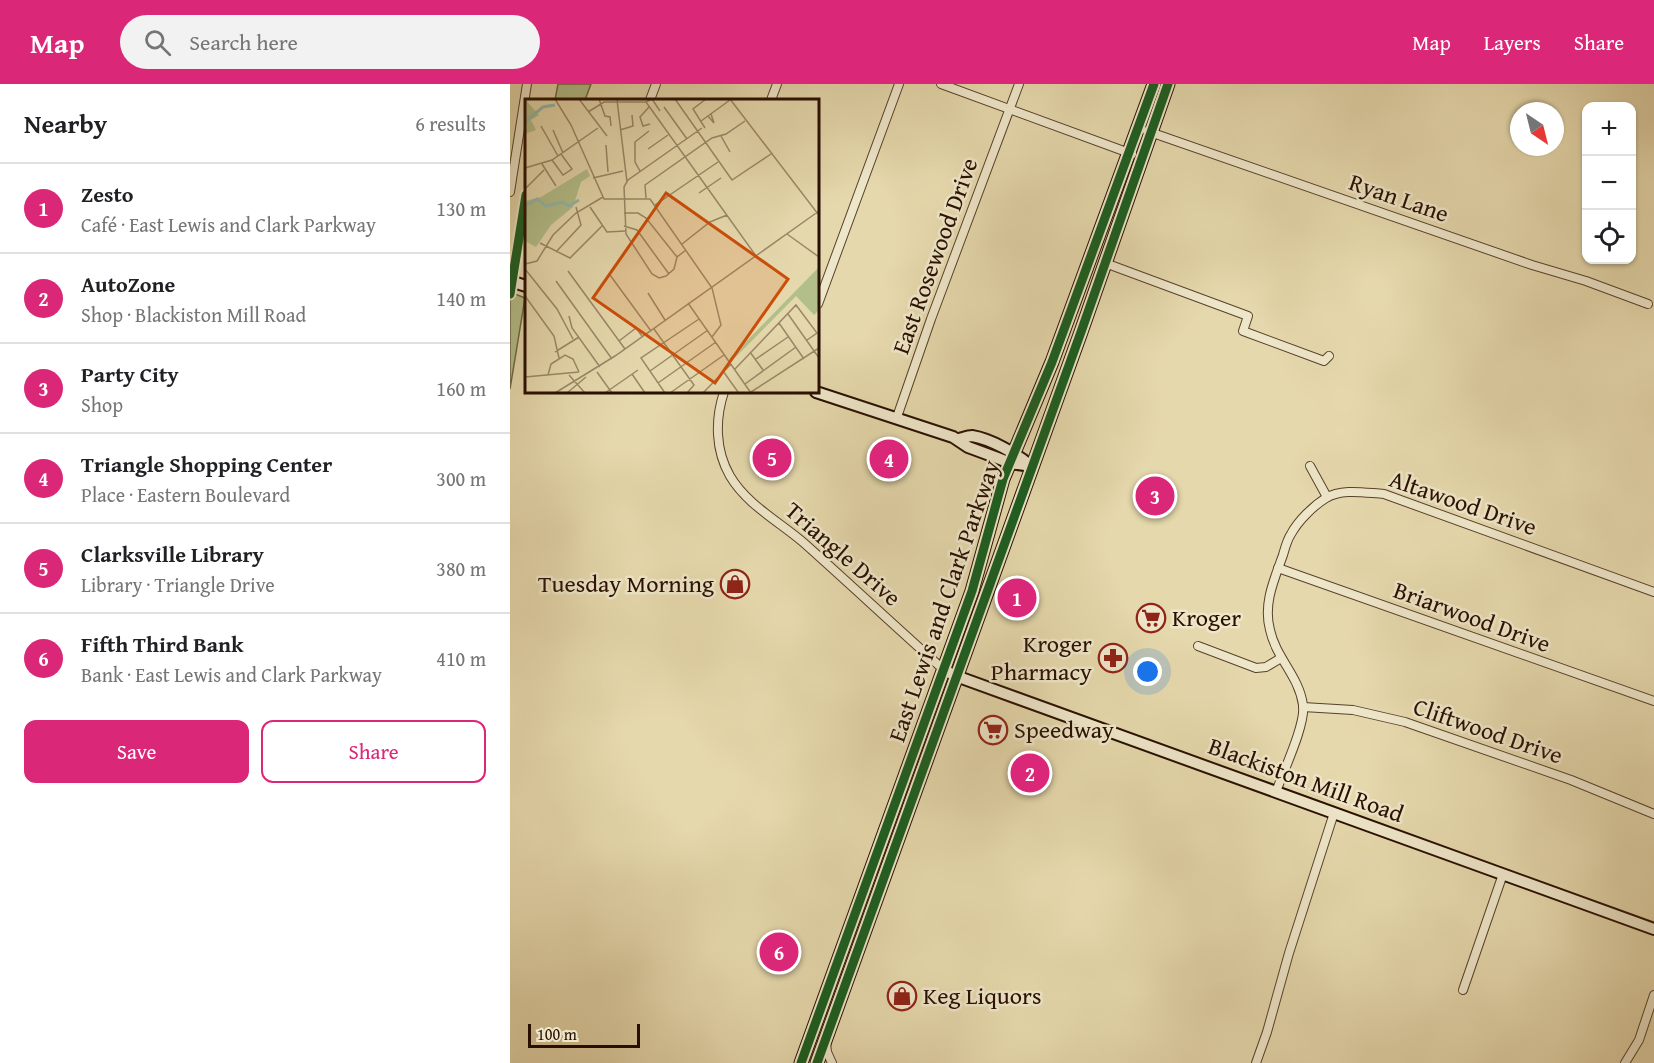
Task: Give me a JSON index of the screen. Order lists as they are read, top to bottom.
{
  "streets": {
    "main road": ["East Lewis and Clark Parkway", "Blackiston Mill Road"],
    "street": [
      "Ryan Lane",
      "East Rosewood Drive",
      "Altawood Drive",
      "Triangle Drive",
      "Briarwood Drive",
      "Cliftwood Drive"
    ]
  },
  "crossings": [
    ["Ryan Lane", "East Lewis and Clark Parkway"],
    ["Triangle Drive", "East Lewis and Clark Parkway"],
    ["Triangle Drive", "Blackiston Mill Road"],
    ["East Lewis and Clark Parkway", "Blackiston Mill Road"]
  ],
  "places": {
    "shop": ["Tuesday Morning", "Keg Liquors"],
    "supermarket": ["Kroger", "Speedway"],
    "pharmacy": ["Kroger Pharmacy"]
  },
  "scale_bar": "100 m",
  "north": "bottom right",
  "page": {
    "header": "Map",
    "search": "Search here",
    "nav": ["Map", "Layers", "Share"],
    "heading": ["Nearby", "6 results"],
    "map_buttons": ["+", "−"],
    "list": [
      {
        "mark": "1",
        "name": "Zesto",
        "note": "Café · East Lewis and Clark Parkway",
        "value": "130 m"
      },
      {
        "mark": "2",
        "name": "AutoZone",
        "note": "Shop · Blackiston Mill Road",
        "value": "140 m"
      },
      {
        "mark": "3",
        "name": "Party City",
        "note": "Shop",
        "value": "160 m"
      },
      {
        "mark": "4",
        "name": "Triangle Shopping Center",
        "note": "Place · Eastern Boulevard",
        "value": "300 m"
      },
      {
        "mark": "5",
        "name": "Clarksville Library",
        "note": "Library · Triangle Drive",
        "value": "380 m"
      },
      {
        "mark": "6",
        "name": "Fifth Third Bank",
        "note": "Bank · East Lewis and Clark Parkway",
        "value": "410 m"
      }
    ],
    "pins": [
      "5",
      "4",
      "3",
      "1",
      "2",
      "6"
    ],
    "buttons": ["Save", "Share"],
    "scale": "100 m"
  }
}
